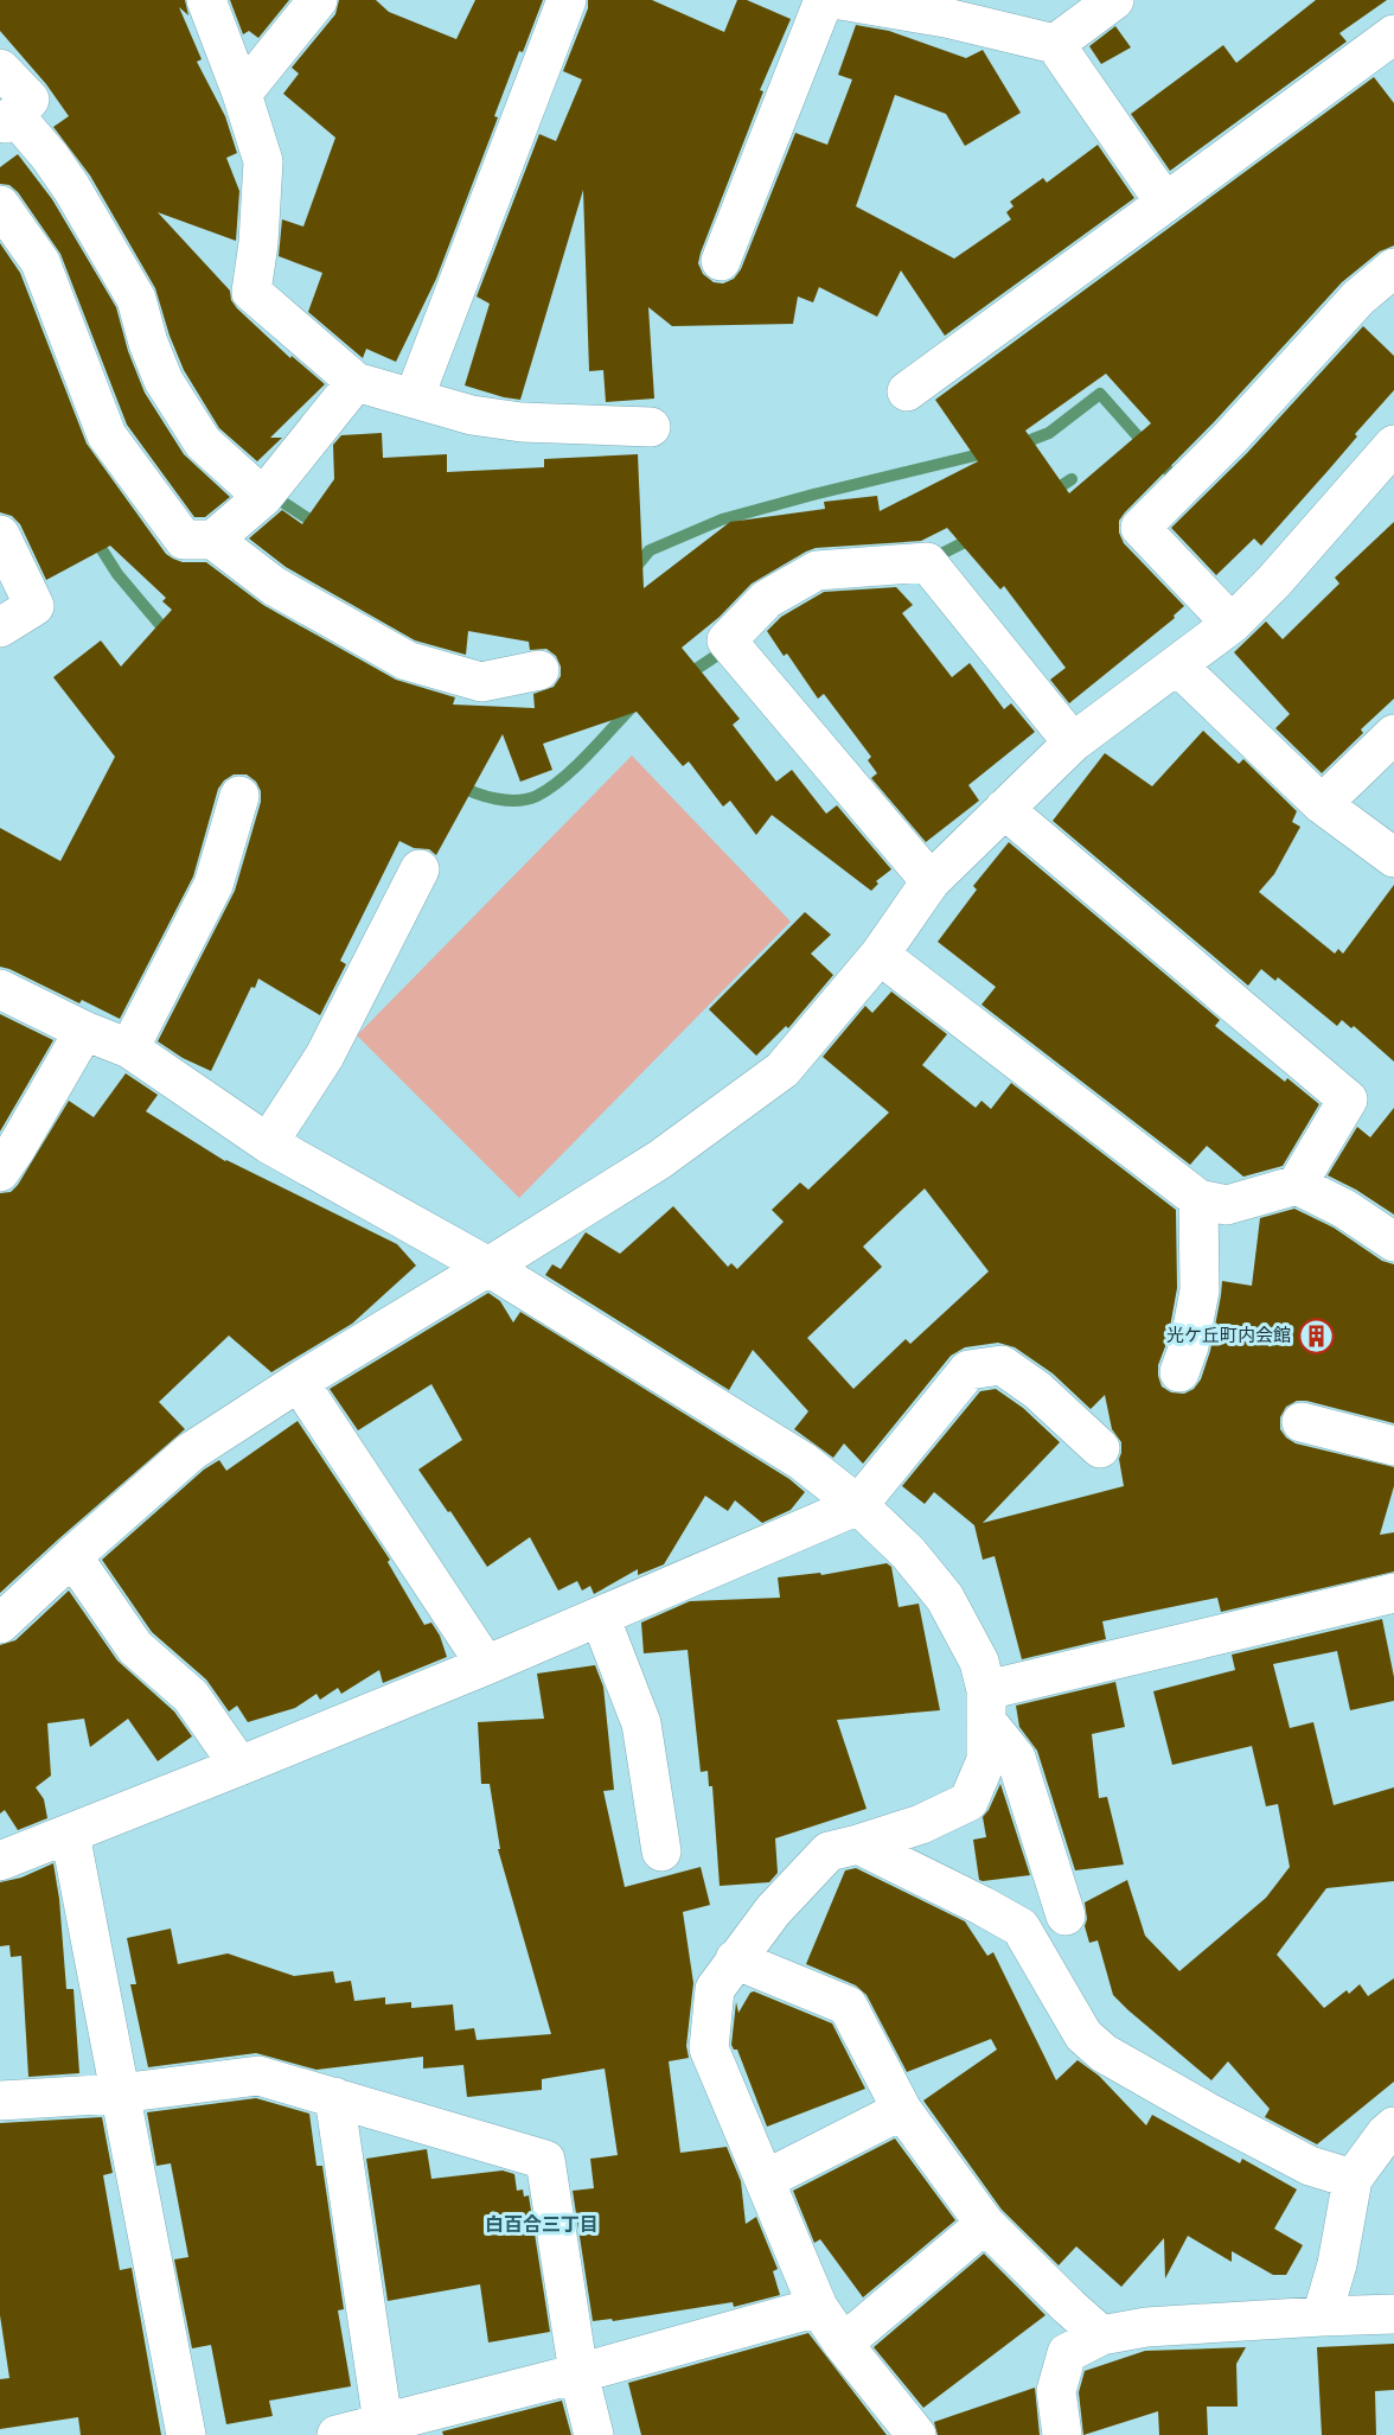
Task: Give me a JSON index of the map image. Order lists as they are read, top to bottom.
{
  "districts": ["白百合三丁目"],
  "places": {
    "building": ["光ケ丘町内会館"]
  }
}
